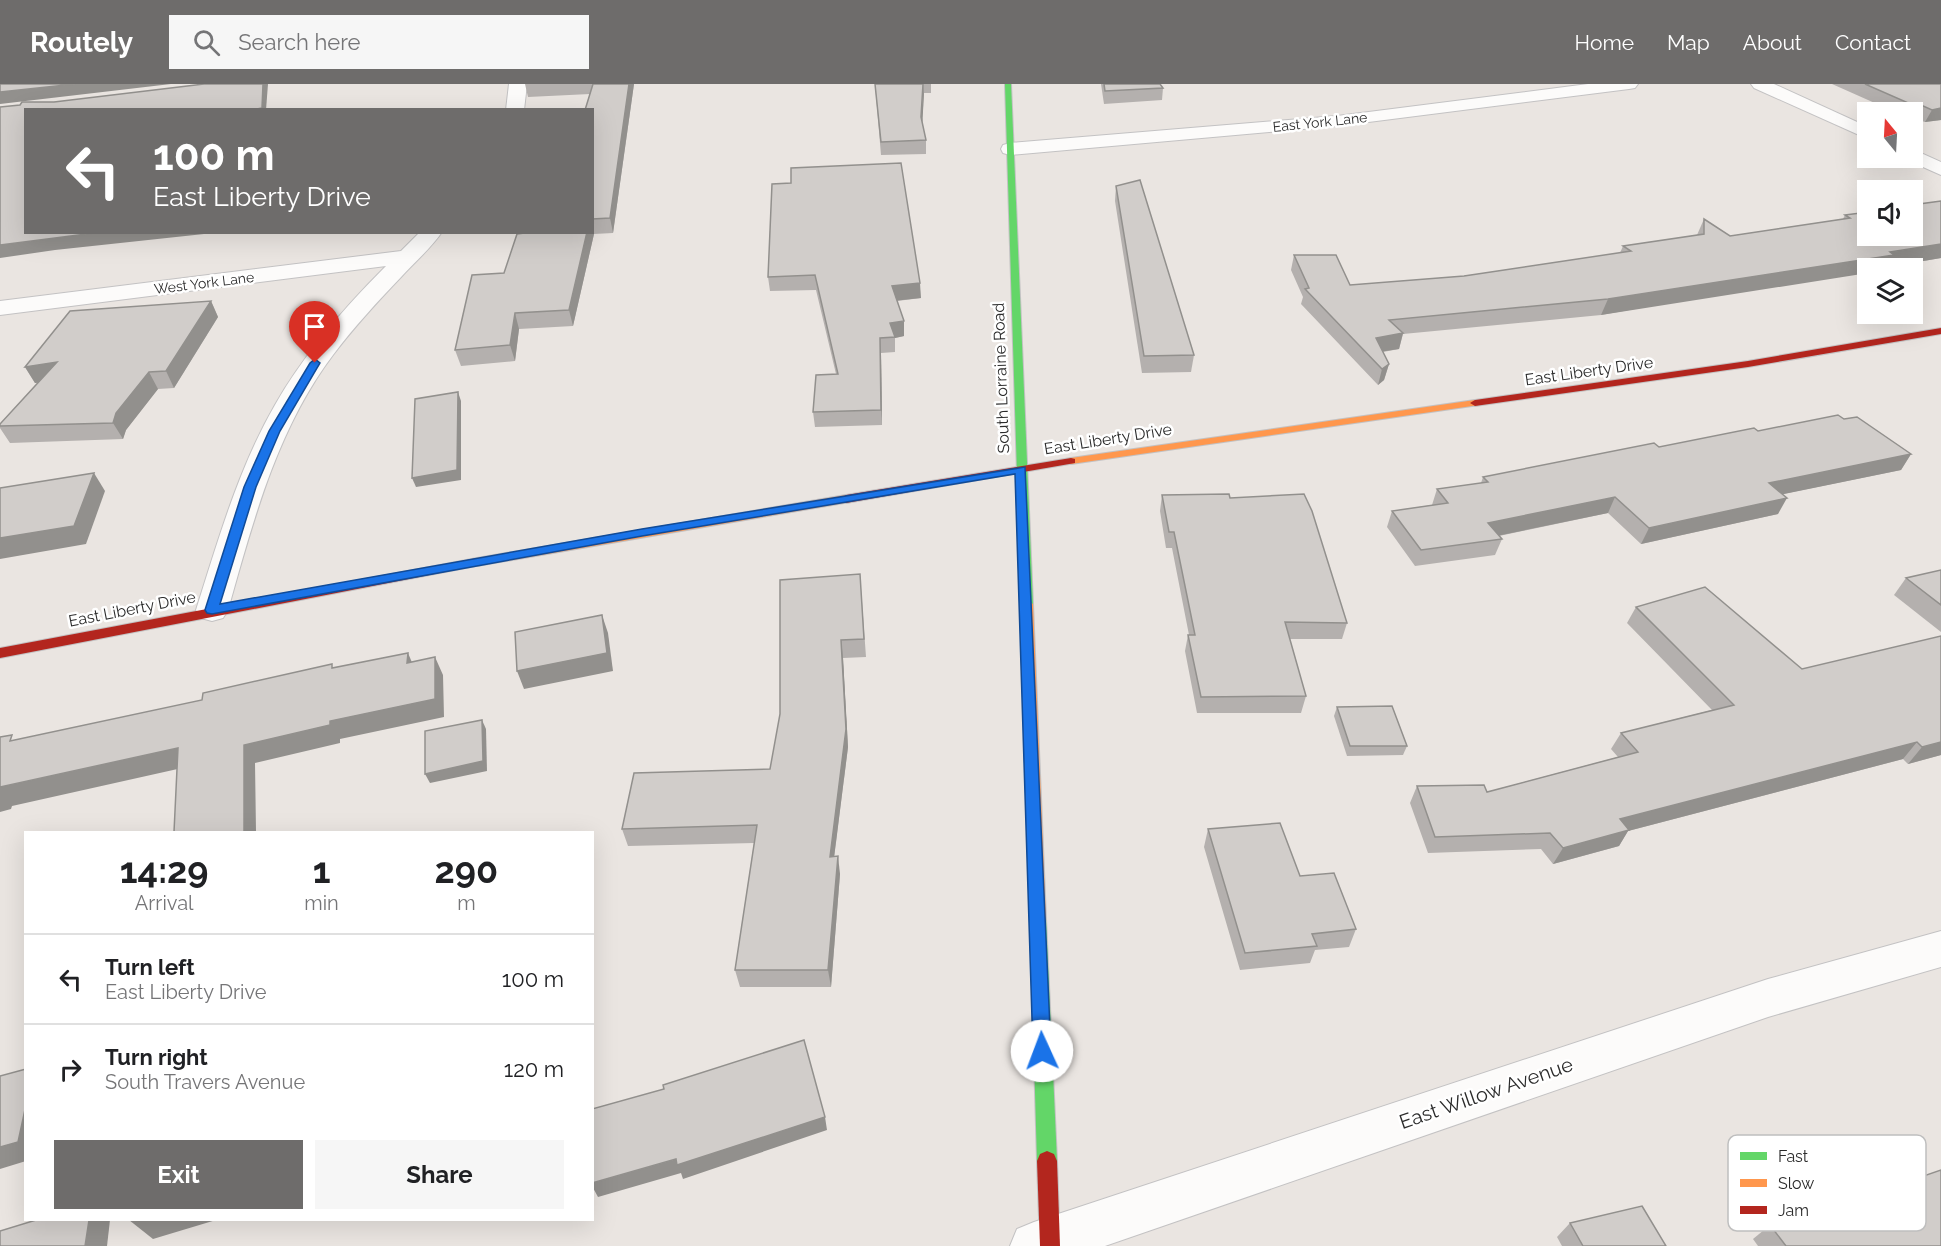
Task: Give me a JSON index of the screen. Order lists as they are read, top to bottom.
{
  "streets": {
    "street": [
      "East York Lane",
      "West York Lane",
      "East Liberty Drive",
      "South Lorraine Road",
      "East Willow Avenue"
    ]
  },
  "crossings": [
    ["East York Lane", "South Lorraine Road"],
    ["East Liberty Drive", "South Lorraine Road"],
    ["South Lorraine Road", "East Willow Avenue"]
  ],
  "legend": ["Fast", "Slow", "Jam"],
  "north": "top",
  "page": {
    "header": "Routely",
    "search": "Search here",
    "nav": [
      "Home",
      "Map",
      "About",
      "Contact"
    ],
    "turn": ["100 m", "East Liberty Drive"],
    "eta": [
      "14:29",
      "Arrival",
      "1",
      "min",
      "290",
      "m"
    ],
    "list": [
      {
        "name": "Turn left",
        "note": "East Liberty Drive",
        "value": "100 m"
      },
      {
        "name": "Turn right",
        "note": "South Travers Avenue",
        "value": "120 m"
      }
    ],
    "buttons": ["Exit", "Share"]
  }
}
